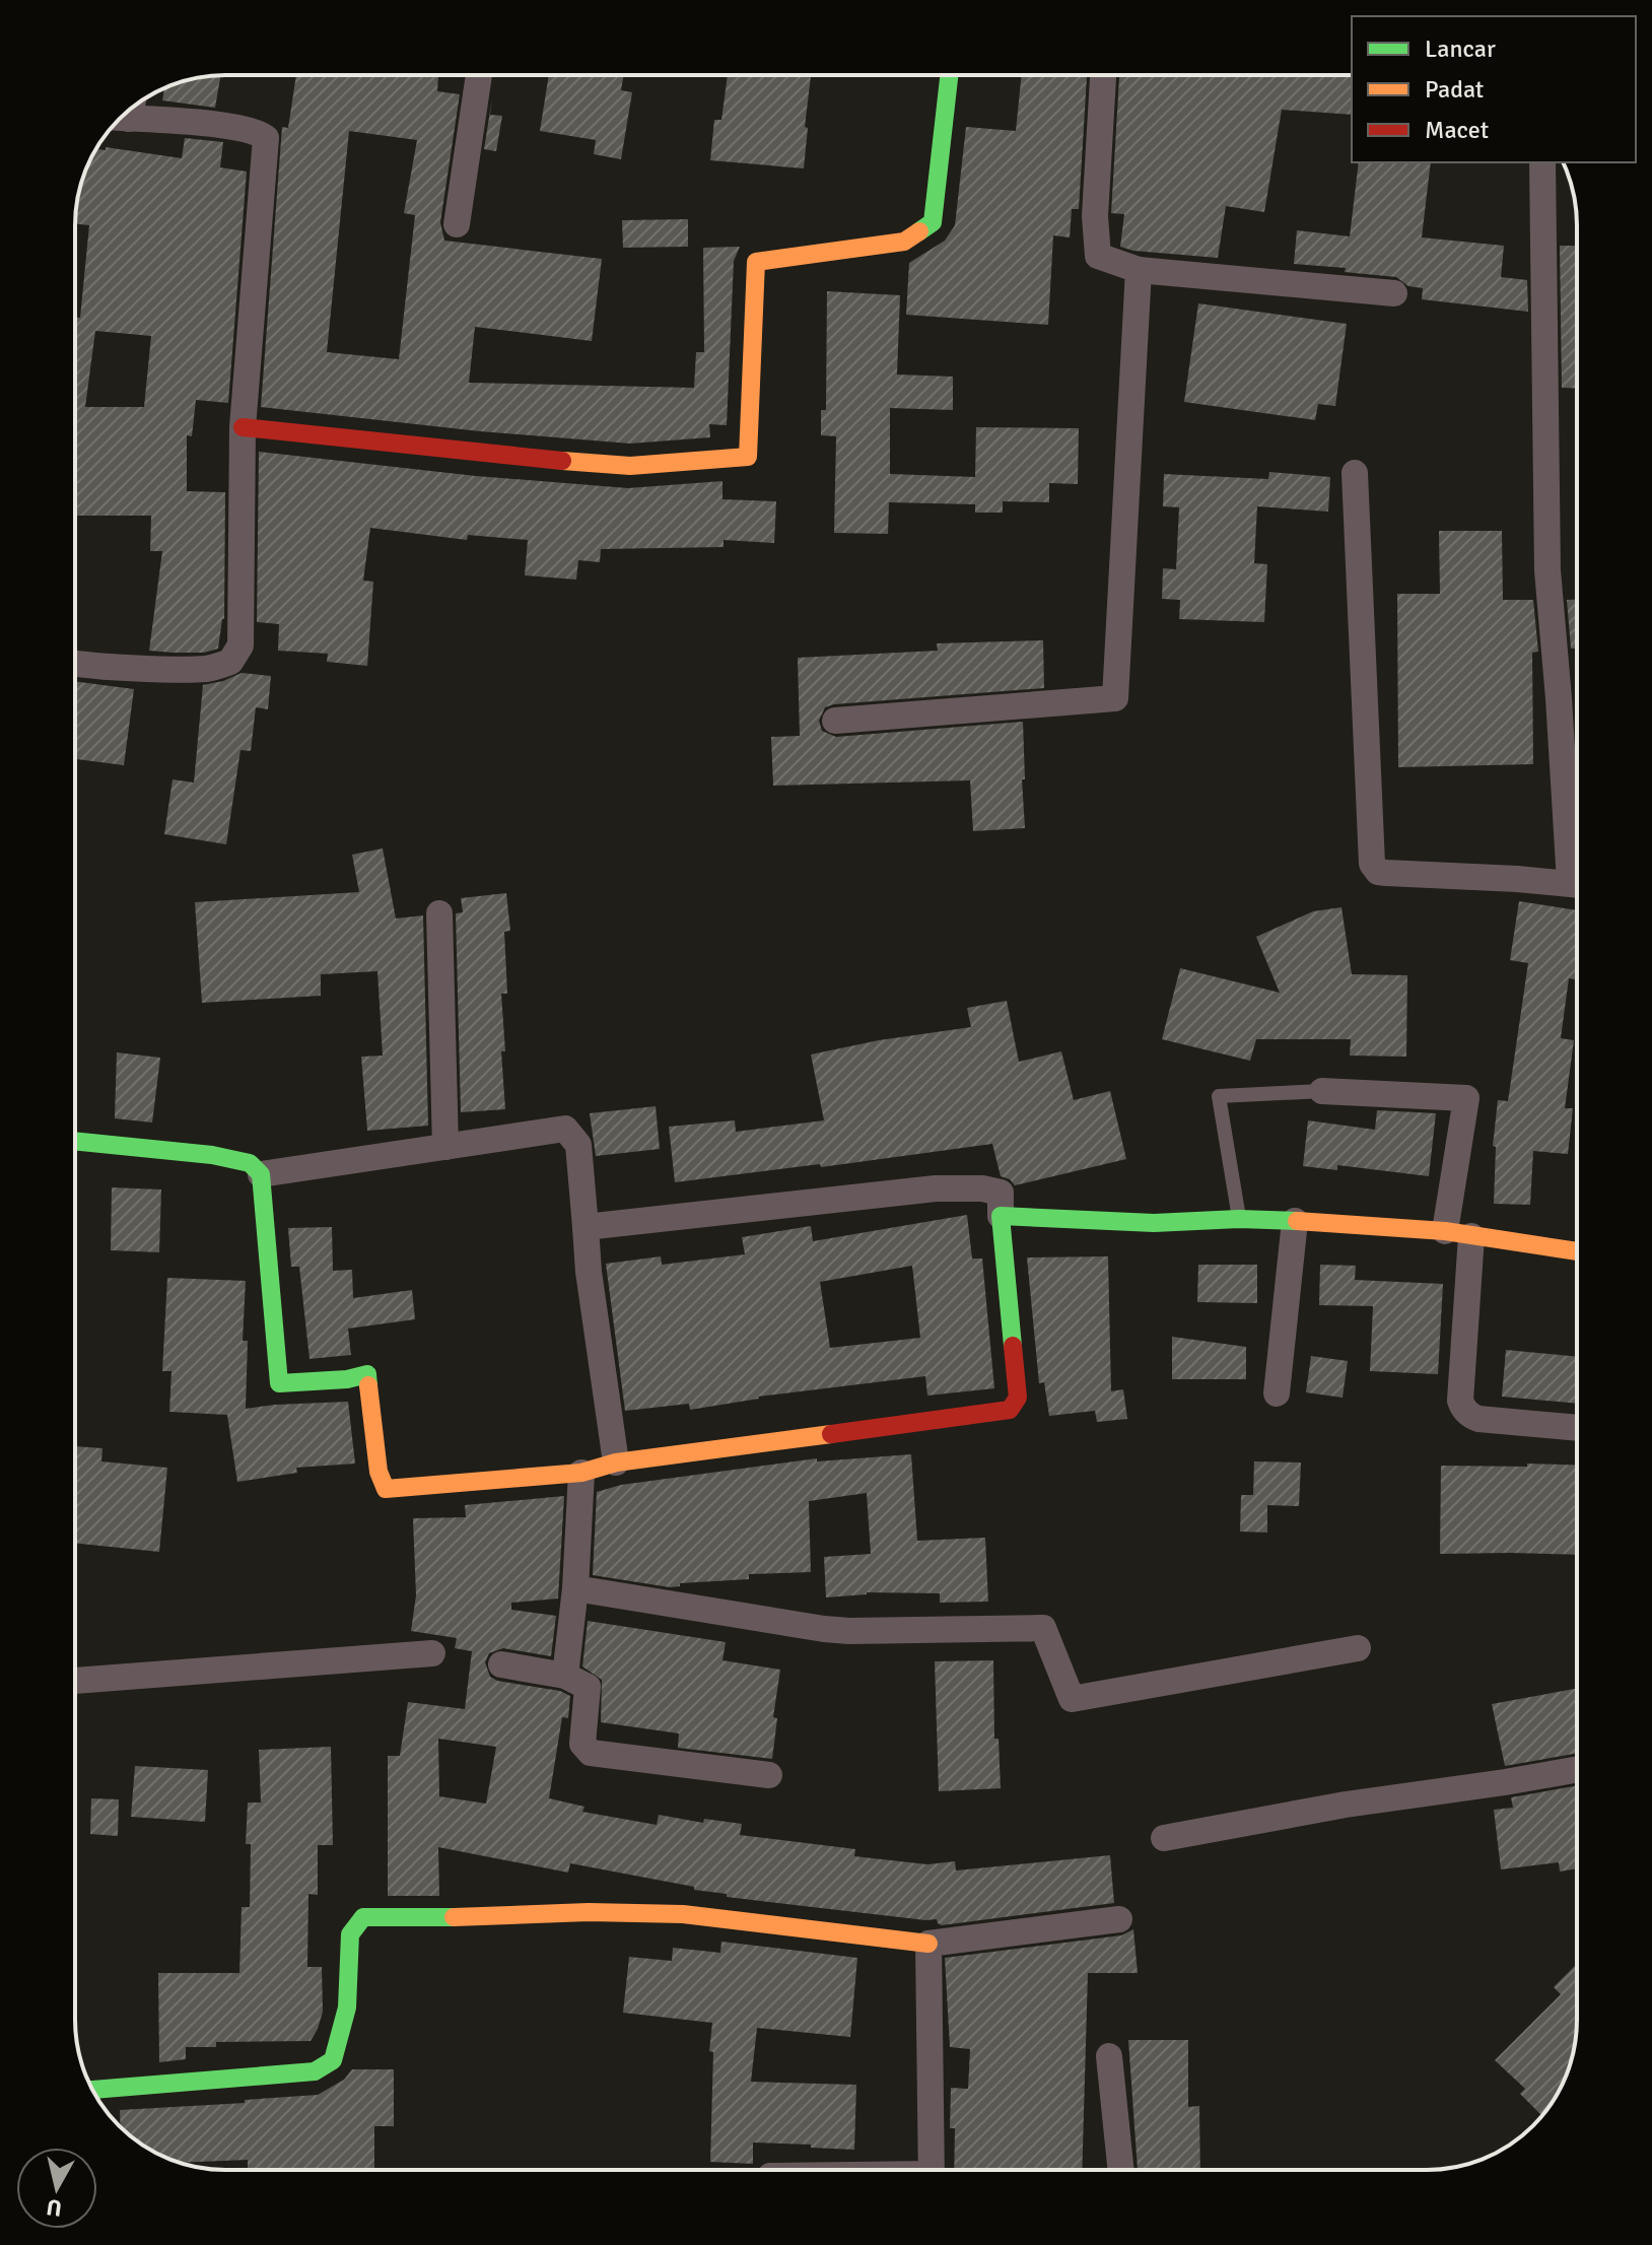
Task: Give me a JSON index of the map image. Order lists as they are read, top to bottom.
{
  "legend": ["Lancar", "Padat", "Macet"],
  "north": "bottom"
}
